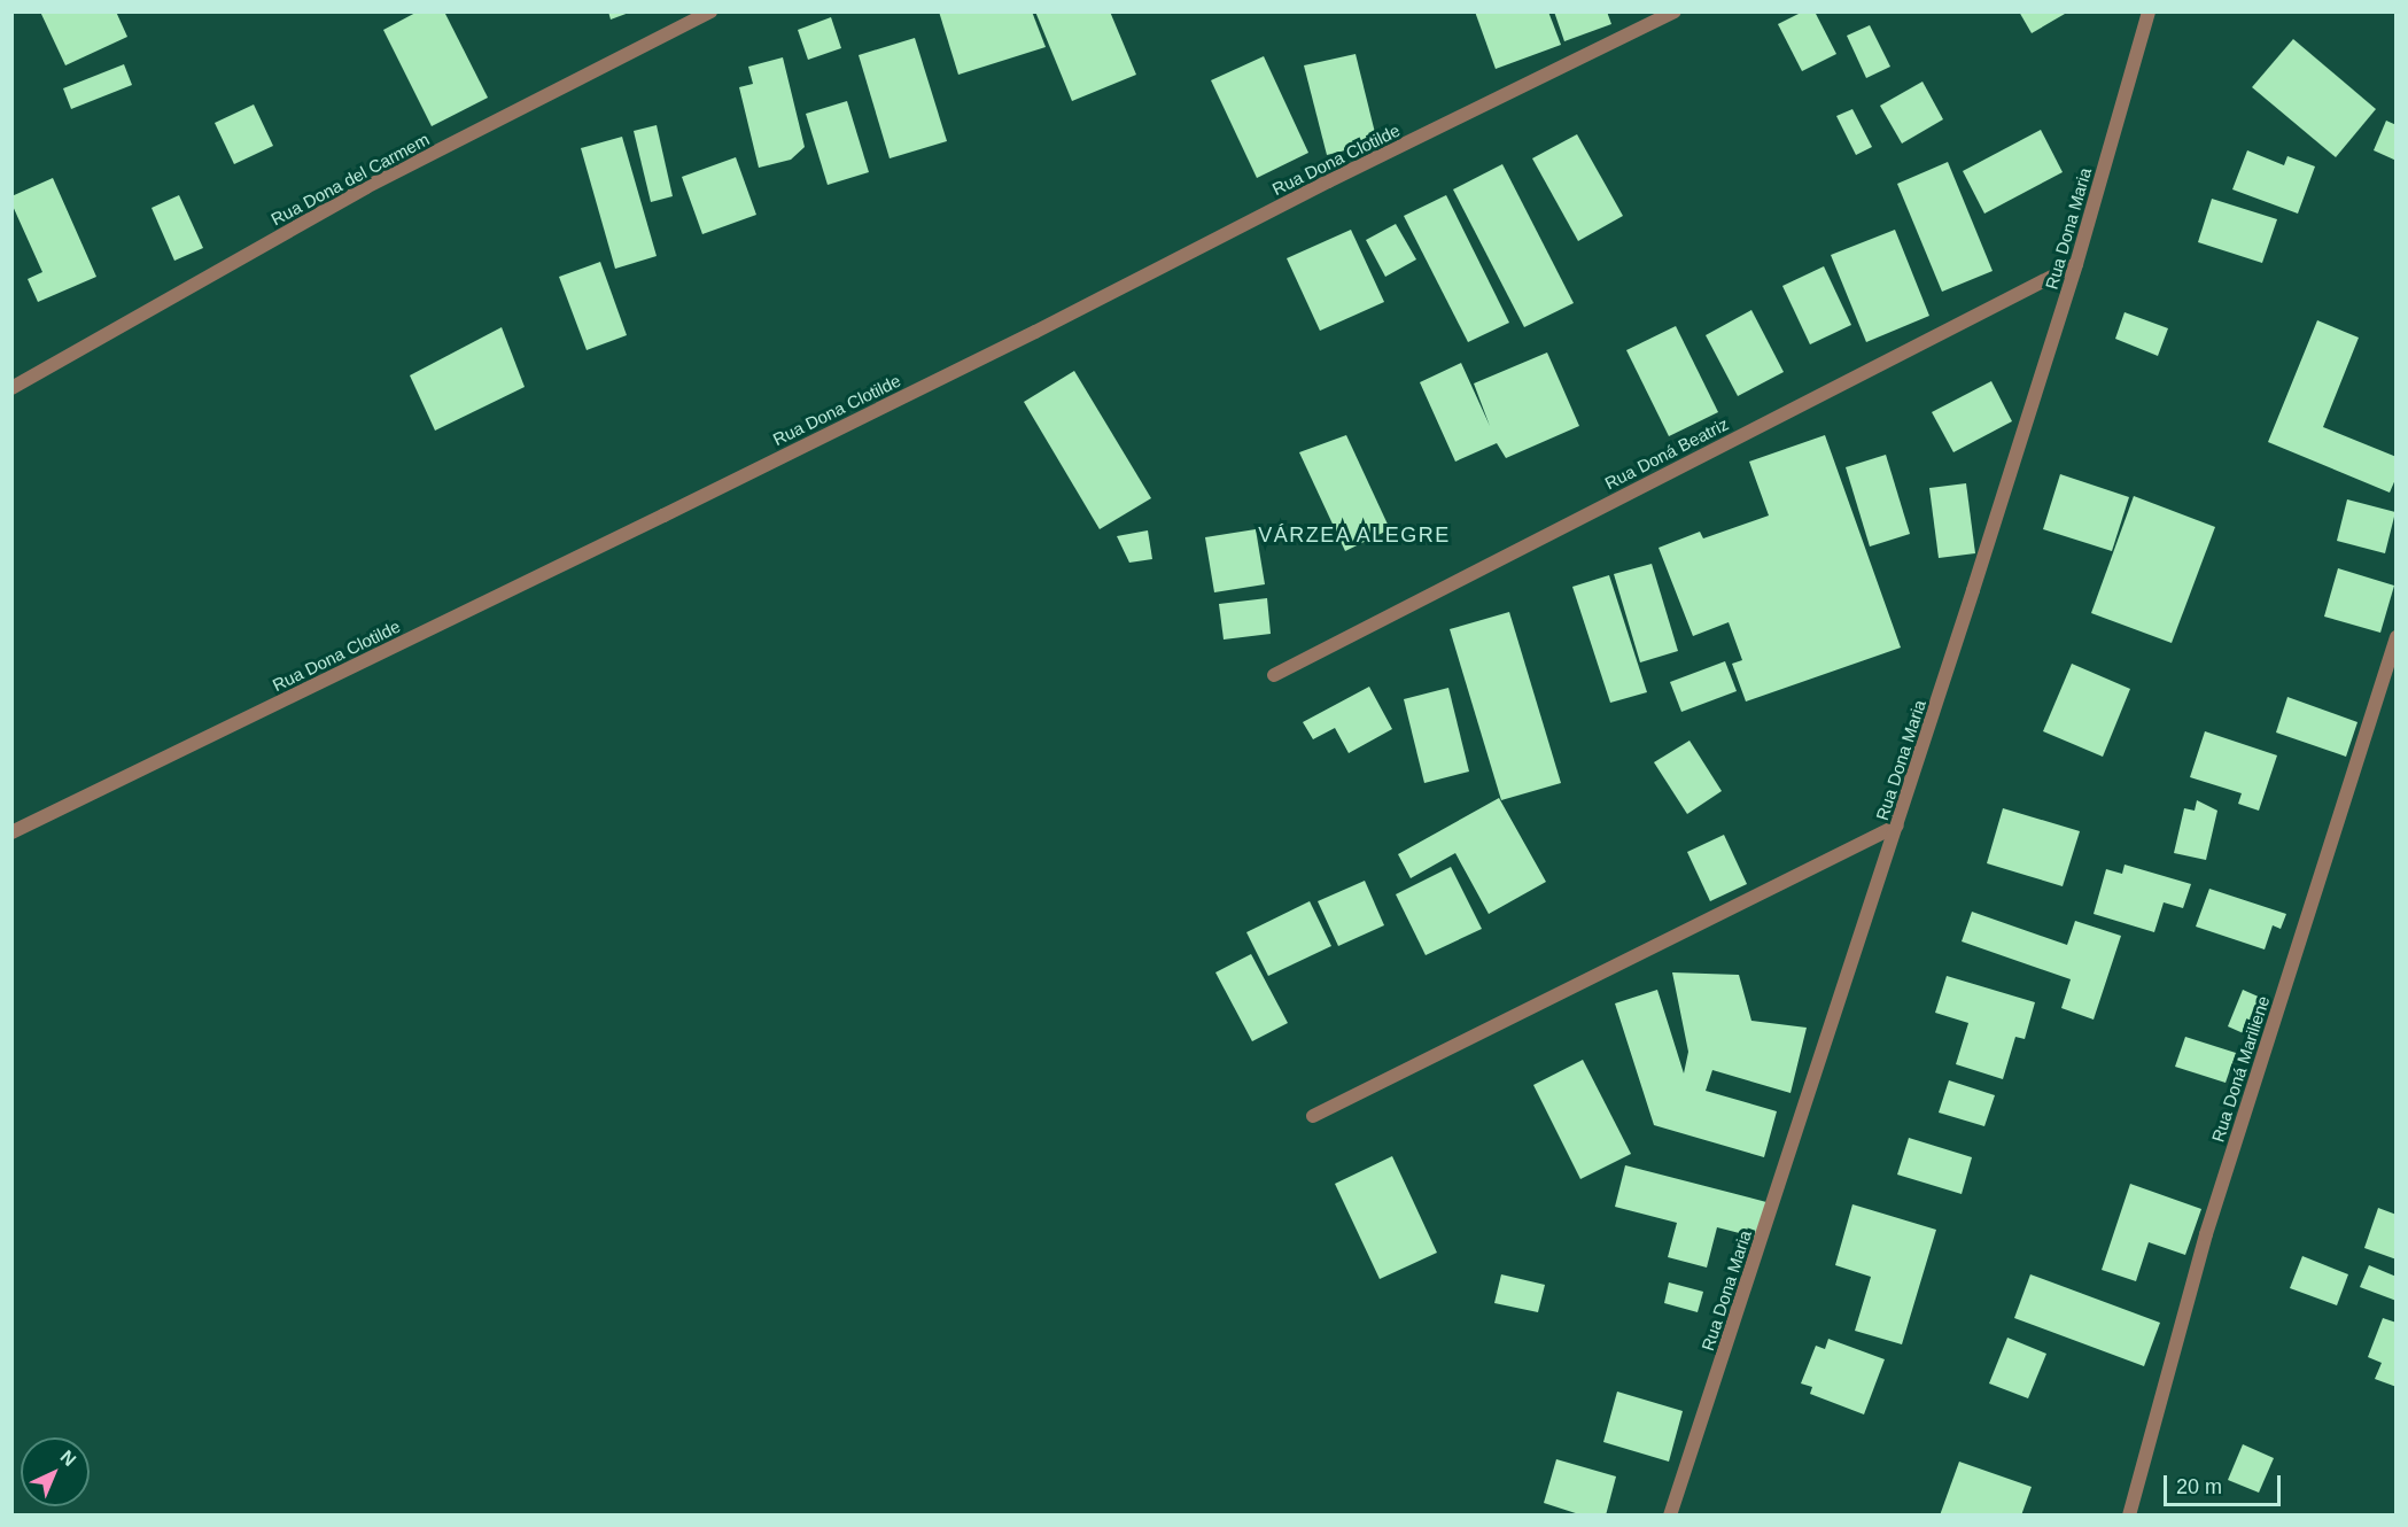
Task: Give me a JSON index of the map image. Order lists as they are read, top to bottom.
{
  "streets": {
    "street": [
      "Rua Dona Clotilde",
      "Rua Dona del Carmem",
      "Rua Dona Maria",
      "Rua Doná Beatriz",
      "Rua Doná Mariliene"
    ]
  },
  "crossings": [
    ["Rua Dona Maria", "Rua Doná Beatriz"]
  ],
  "districts": ["VÁRZEA ALEGRE"],
  "scale_bar": "20 m",
  "north": "top right"
}
